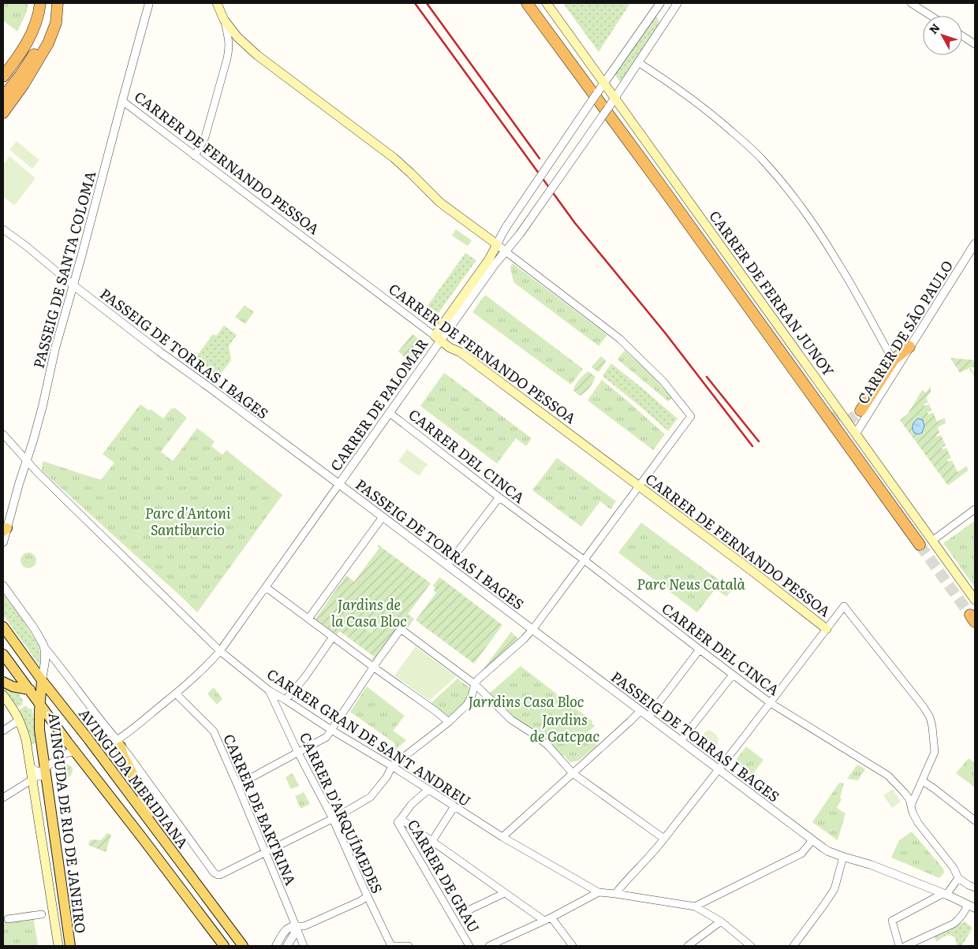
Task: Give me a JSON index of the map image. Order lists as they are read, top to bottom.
{
  "streets": {
    "main road": [
      "CARRER DE FERNANDO PESSOA",
      "CARRER DE FERRAN JUNOY",
      "CARRER DE PALOMAR",
      "AVINGUDA MERIDIANA",
      "AVINGUDA DE RIO DE JANEIRO"
    ],
    "street": [
      "PASSEIG DE SANTA COLOMA",
      "CARRER DE SÃO PAULO",
      "PASSEIG DE TORRAS I BAGES",
      "CARRER DEL CINCA",
      "CARRER GRAN DE SANT ANDREU",
      "CARRER DE BARTRINA",
      "CARRER D'ARQUÍMEDES",
      "CARRER DE GRAU"
    ]
  },
  "crossings": [
    ["CARRER DE FERNANDO PESSOA", "PASSEIG DE SANTA COLOMA"],
    ["CARRER DE FERNANDO PESSOA", "CARRER DE PALOMAR"],
    ["PASSEIG DE SANTA COLOMA", "PASSEIG DE TORRAS I BAGES"],
    ["PASSEIG DE SANTA COLOMA", "CARRER GRAN DE SANT ANDREU"],
    ["CARRER DE FERRAN JUNOY", "CARRER DE SÃO PAULO"],
    ["CARRER DE FERRAN JUNOY", "CARRER DE PALOMAR"],
    ["PASSEIG DE TORRAS I BAGES", "CARRER DE PALOMAR"],
    ["CARRER DE PALOMAR", "CARRER DEL CINCA"],
    ["CARRER DE PALOMAR", "CARRER GRAN DE SANT ANDREU"],
    ["CARRER DE PALOMAR", "AVINGUDA MERIDIANA"],
    ["CARRER DE PALOMAR", "CARRER DE BARTRINA"],
    ["CARRER GRAN DE SANT ANDREU", "CARRER D'ARQUÍMEDES"],
    ["CARRER GRAN DE SANT ANDREU", "CARRER DE GRAU"],
    ["AVINGUDA MERIDIANA", "CARRER DE BARTRINA"],
    ["AVINGUDA MERIDIANA", "AVINGUDA DE RIO DE JANEIRO"]
  ],
  "parks": [
    "Parc d'Antoni Santiburcio",
    "Parc Neus Català",
    "Jardins de la Casa Bloc",
    "Jarrdins Casa Bloc",
    "Jardins de Gatcpac"
  ],
  "north": "top left"
}
